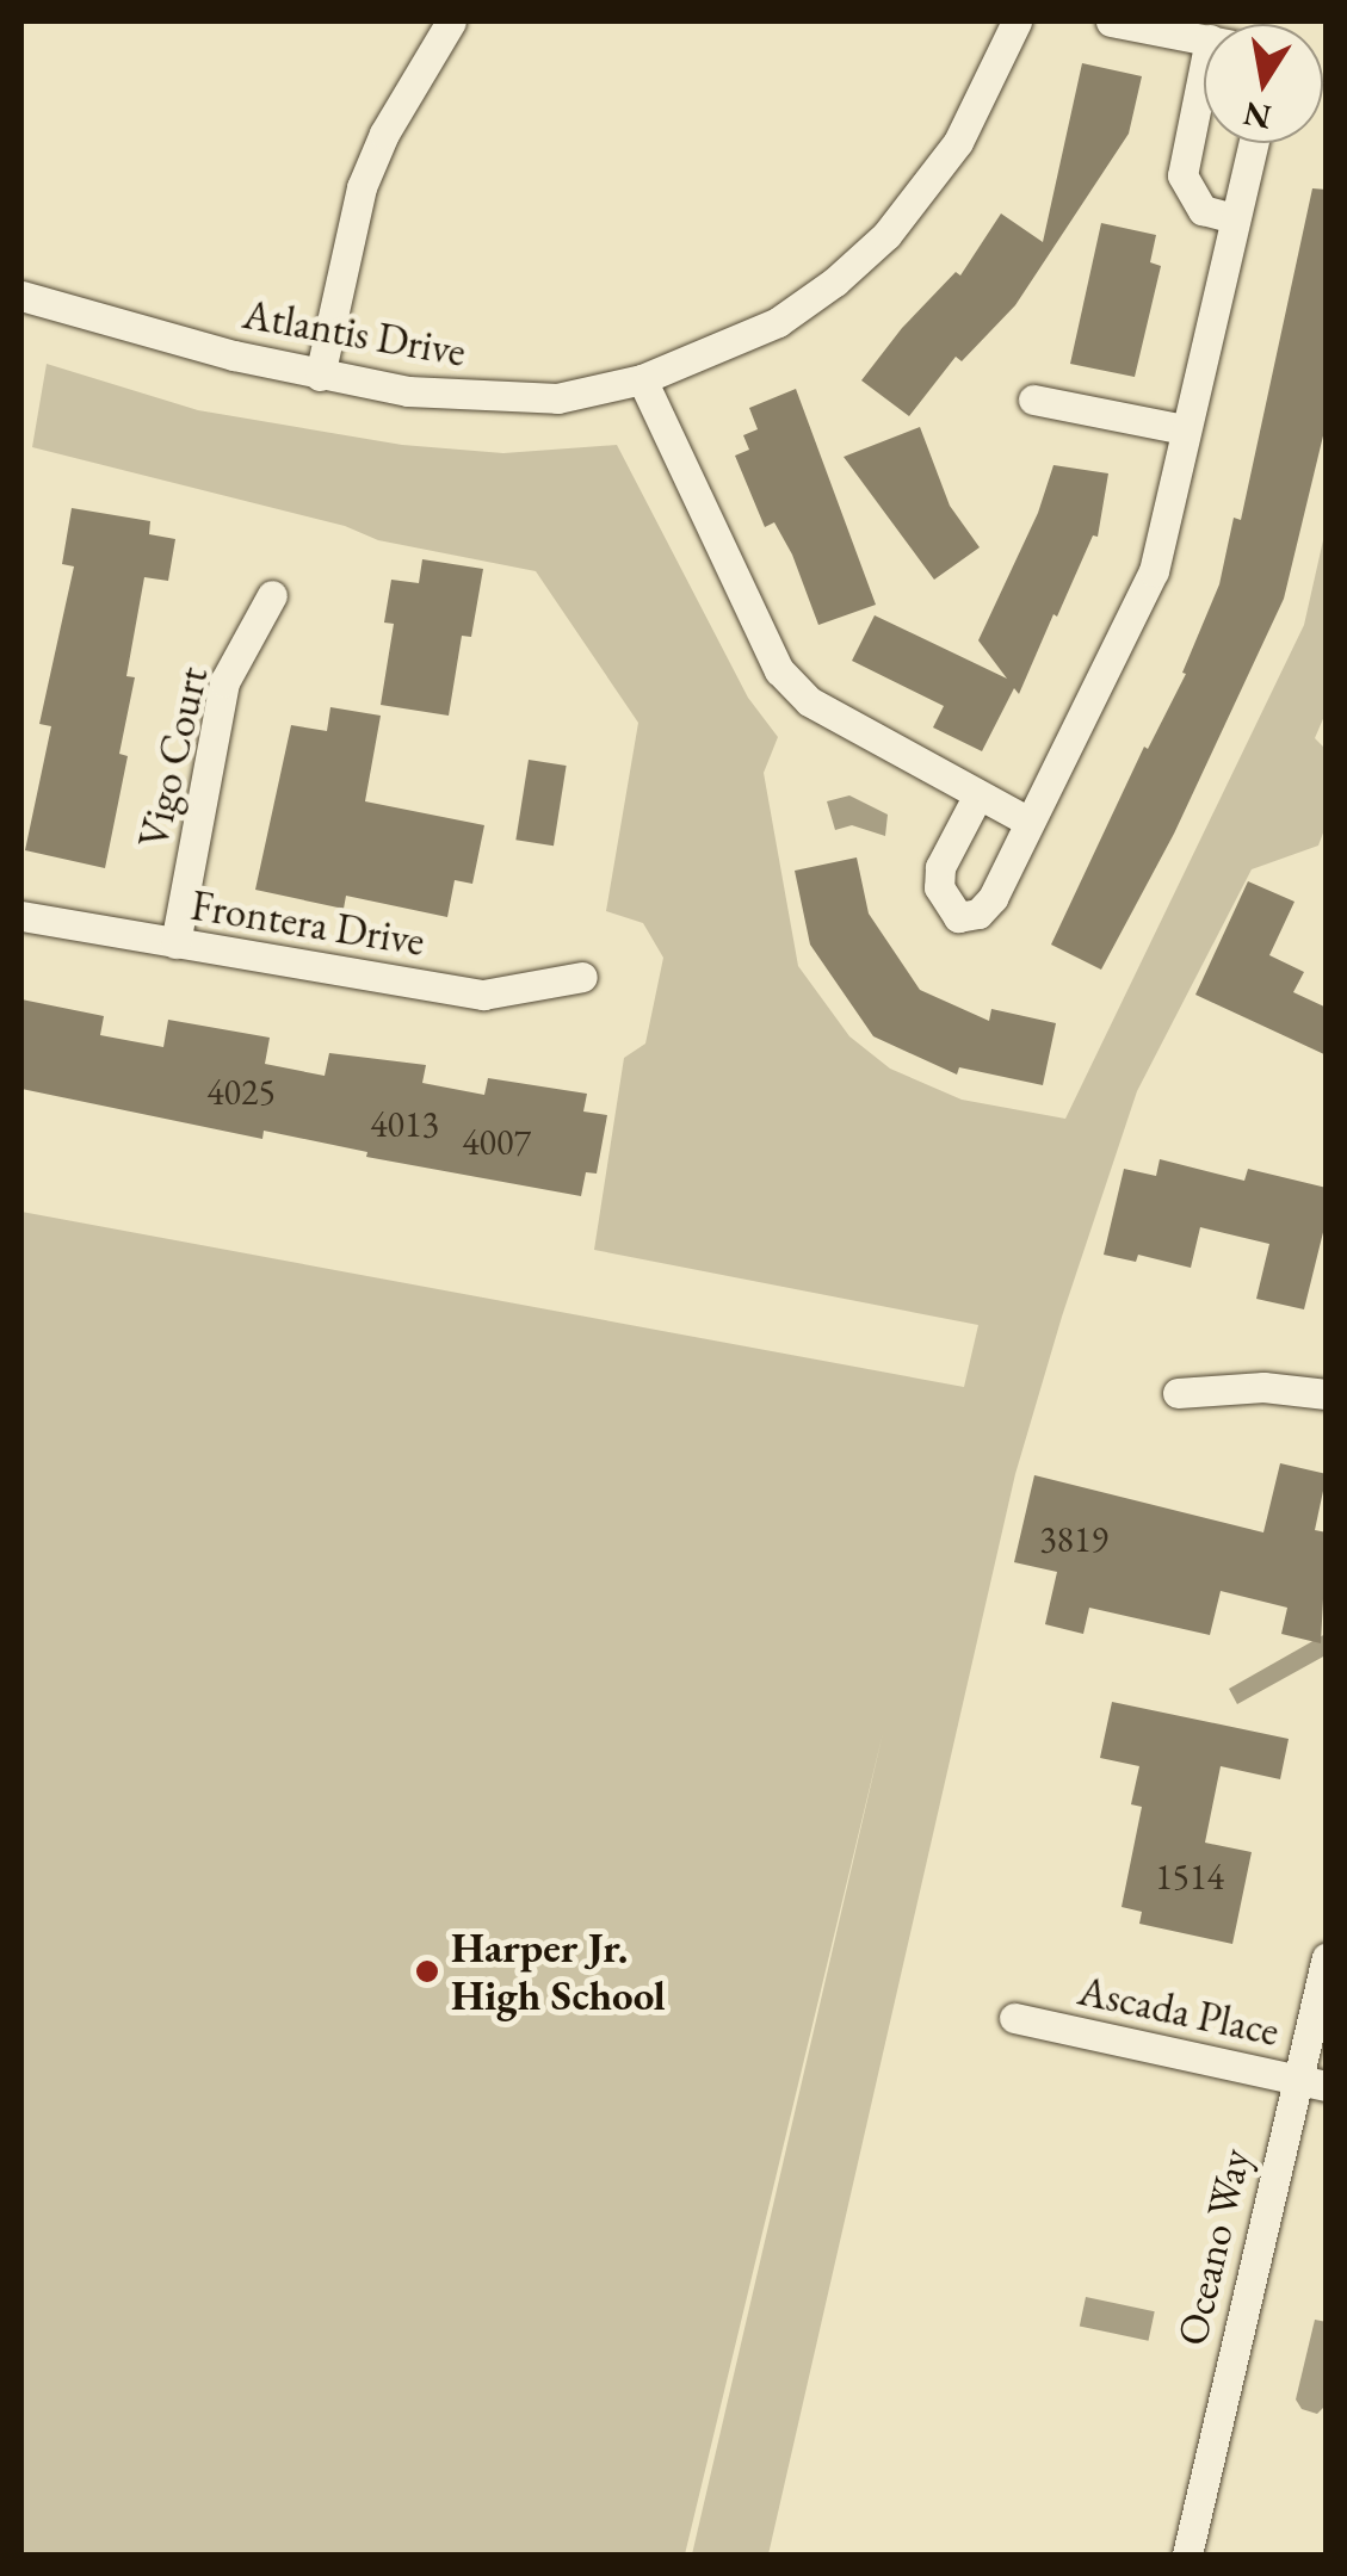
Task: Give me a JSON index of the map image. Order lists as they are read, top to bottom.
{
  "streets": {
    "street": [
      "Atlantis Drive",
      "Vigo Court",
      "Frontera Drive",
      "Ascada Place",
      "Oceano Way"
    ]
  },
  "crossings": [
    ["Vigo Court", "Frontera Drive"],
    ["Ascada Place", "Oceano Way"]
  ],
  "places": ["Harper Jr. High School"],
  "house_numbers": [
    "4025",
    "4013",
    "4007",
    "3819",
    "1514"
  ],
  "north": "bottom"
}
